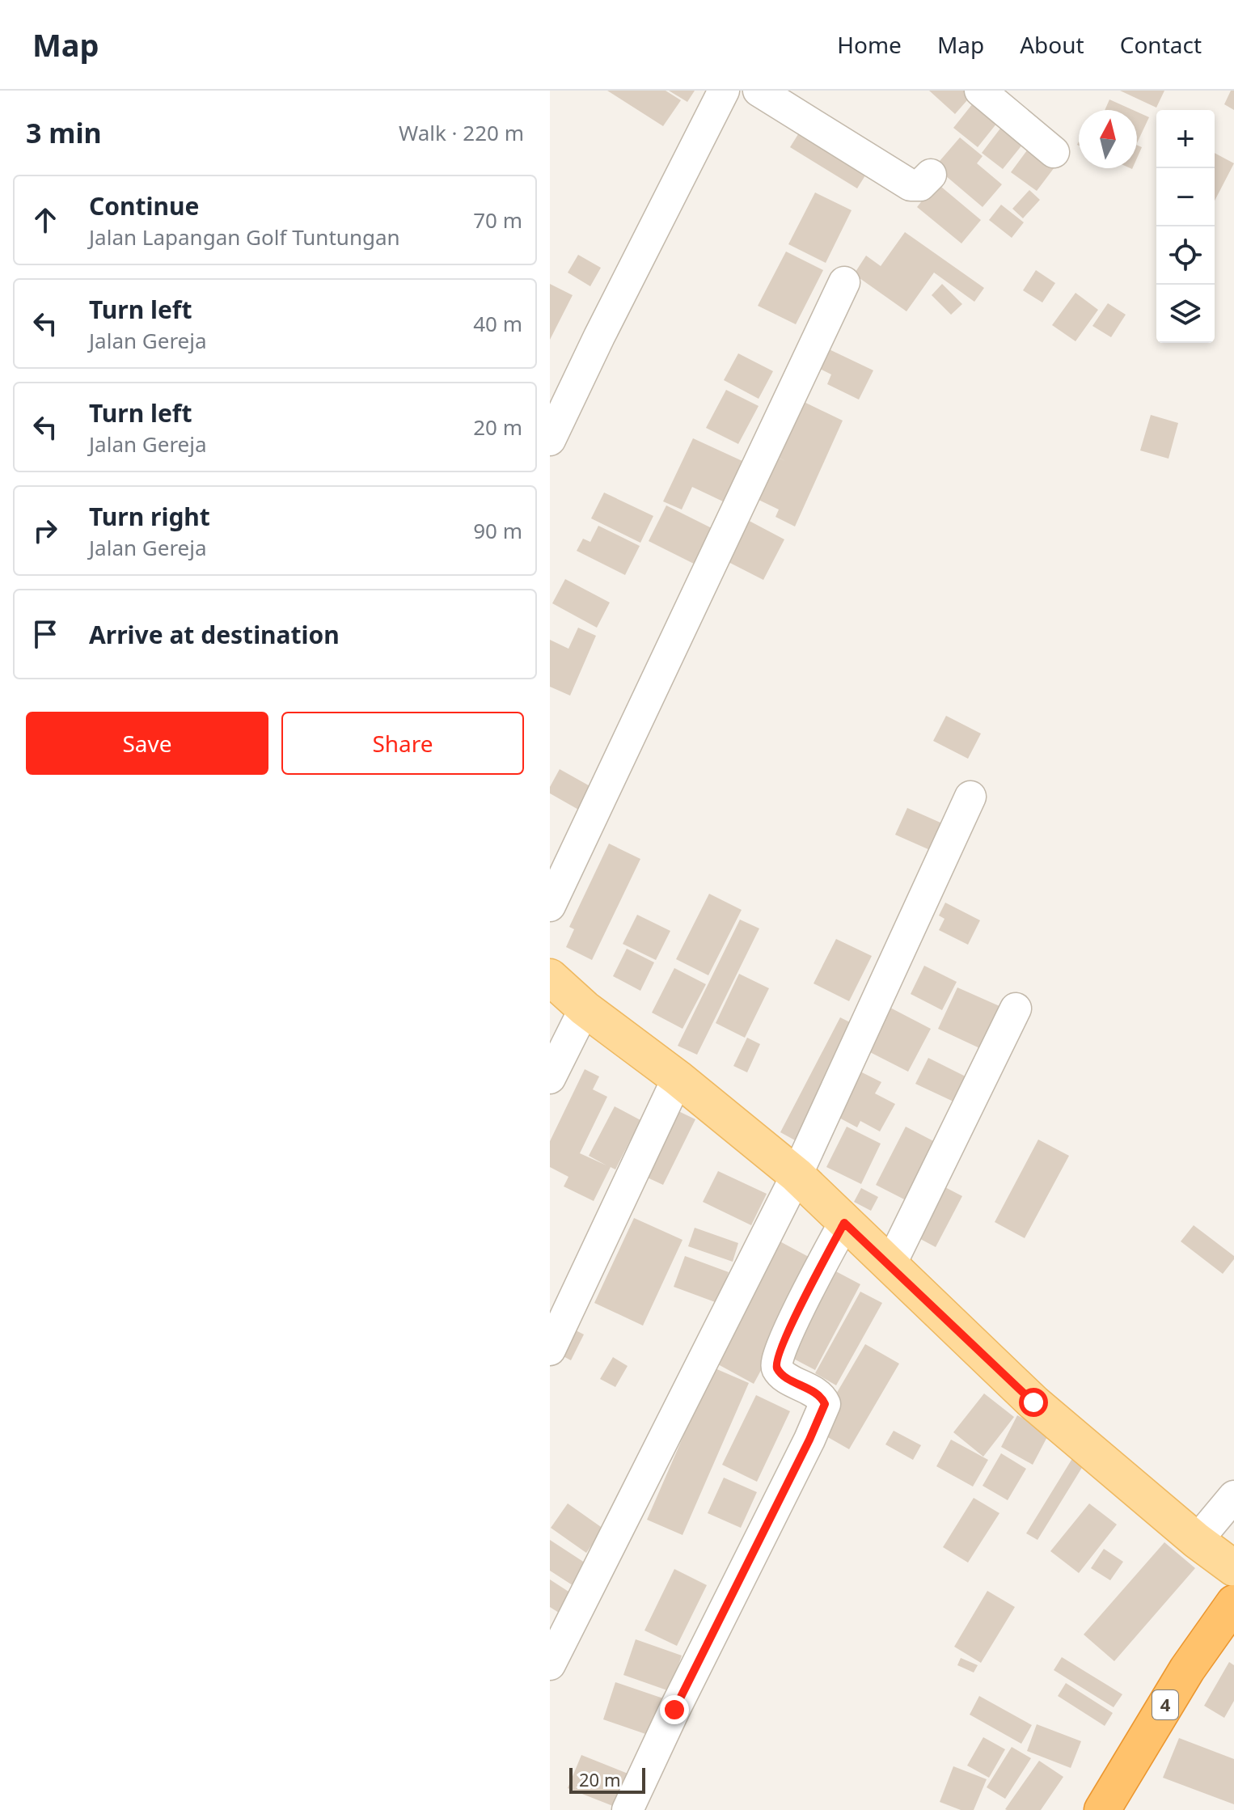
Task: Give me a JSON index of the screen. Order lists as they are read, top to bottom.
{
  "streets": {
    "highway": ["4"]
  },
  "scale_bar": "20 m",
  "north": "top",
  "page": {
    "header": "Map",
    "nav": [
      "Home",
      "Map",
      "About",
      "Contact"
    ],
    "heading": ["3 min", "Walk · 220 m"],
    "map_buttons": ["+", "−"],
    "list": [
      ["Continue", "Jalan Lapangan Golf Tuntungan", "70 m"],
      ["Turn left", "Jalan Gereja", "40 m"],
      ["Turn left", "Jalan Gereja", "20 m"],
      ["Turn right", "Jalan Gereja", "90 m"],
      "Arrive at destination"
    ],
    "buttons": ["Save", "Share"],
    "scale": "20 m"
  }
}
